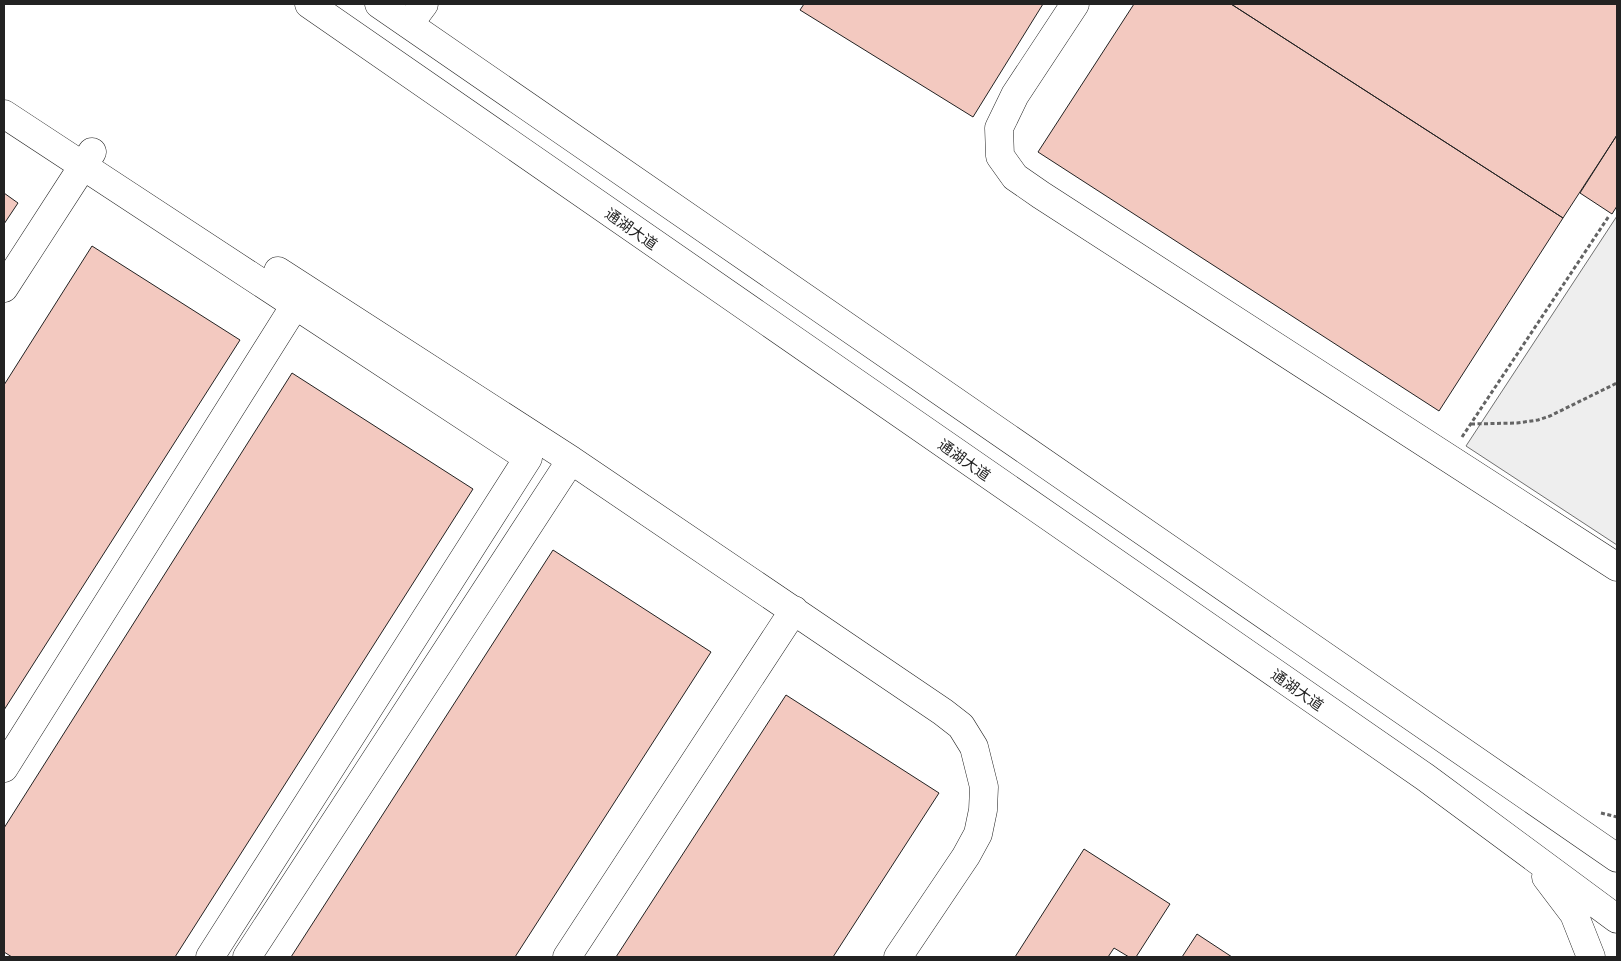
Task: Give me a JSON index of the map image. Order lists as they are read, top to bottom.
{
  "streets": {
    "main road": ["通湖大道"]
  }
}
